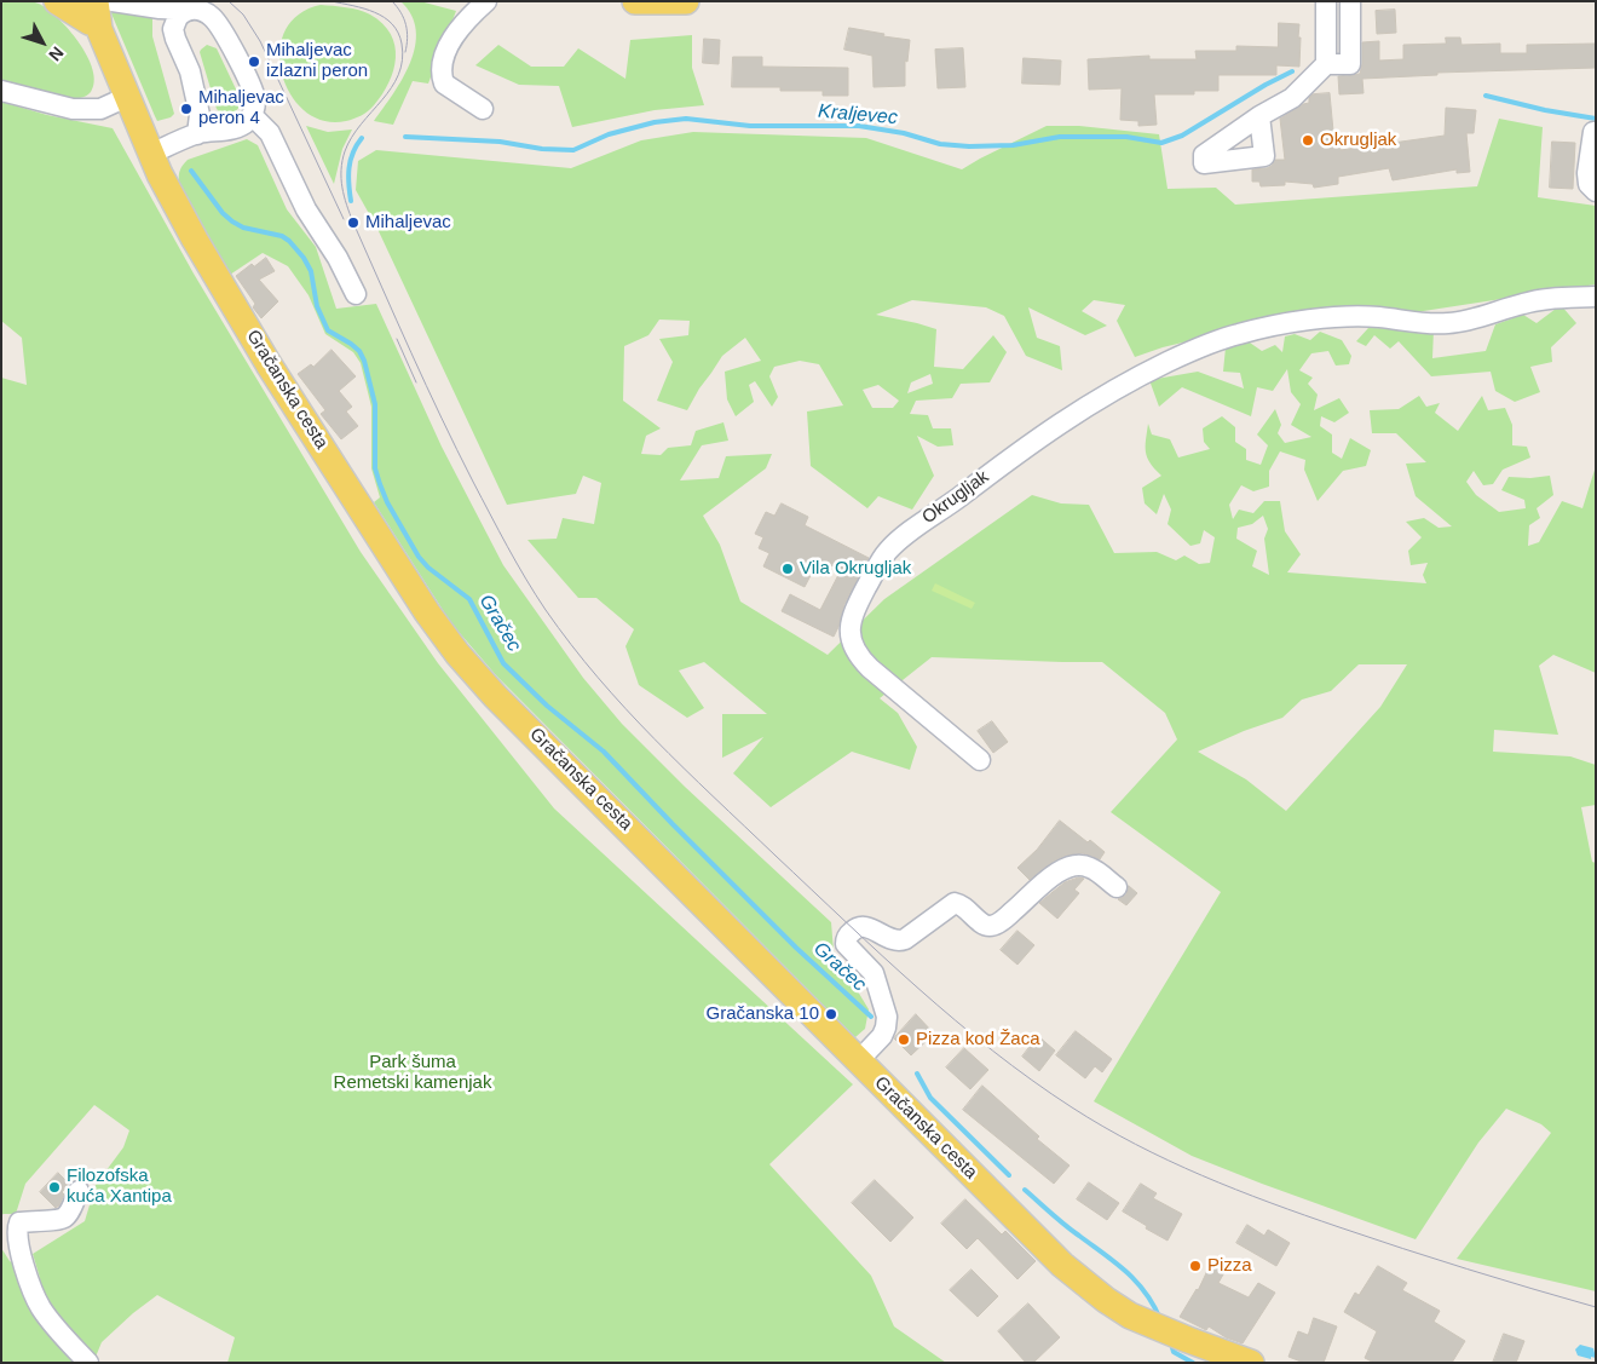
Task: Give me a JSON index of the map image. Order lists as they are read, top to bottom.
{
  "streets": {
    "main road": ["Gračanska cesta"],
    "street": ["Okrugljak"]
  },
  "water": ["Kraljevec", "Gračec"],
  "parks": ["Park šuma Remetski kamenjak"],
  "places": [
    "Mihaljevac izlazni peron",
    "Mihaljevac peron 4",
    "Okrugljak",
    "Mihaljevac",
    "Vila Okrugljak",
    "Gračanska 10",
    "Pizza kod Žaca",
    "Filozofska kuća Xantipa",
    "Pizza"
  ],
  "north": "bottom right"
}
